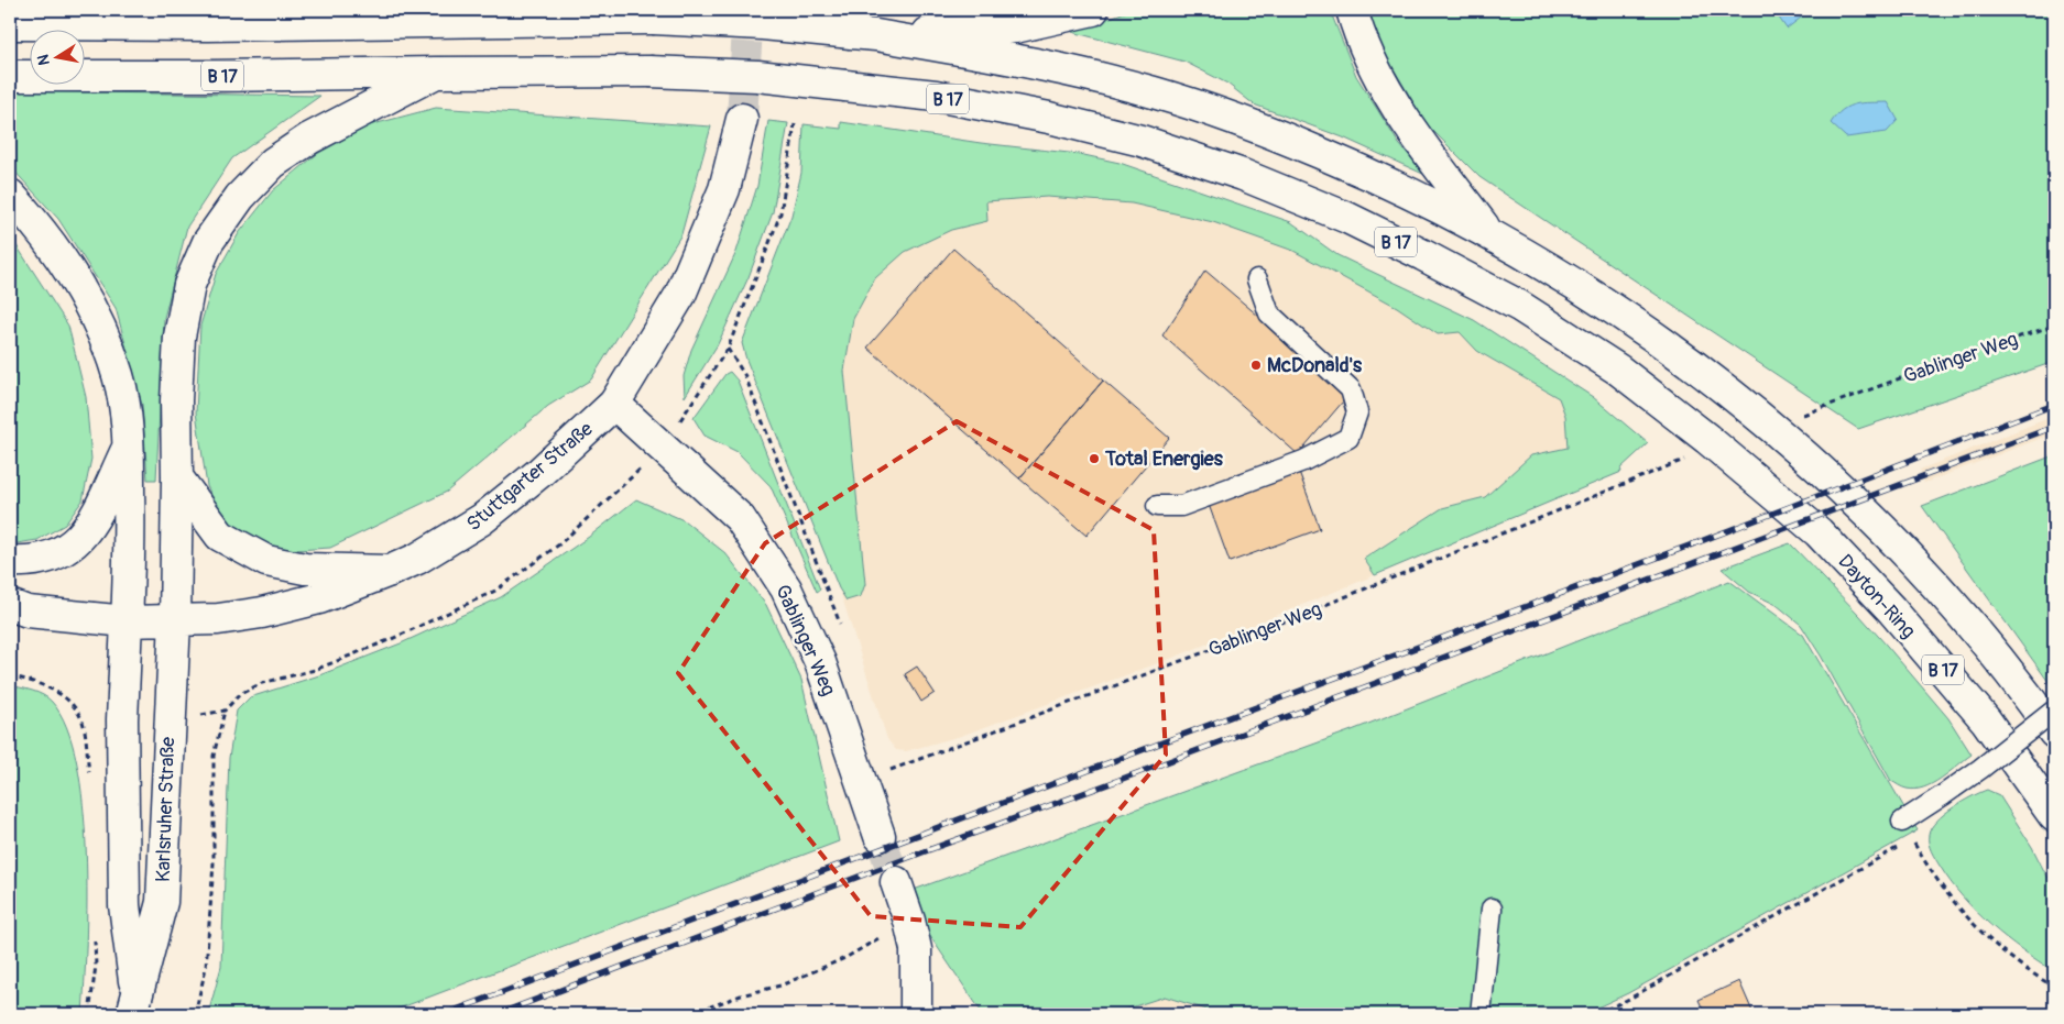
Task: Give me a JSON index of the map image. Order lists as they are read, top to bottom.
{
  "streets": {
    "main road": [
      "B 17",
      "Gablinger Weg",
      "Stuttgarter Straße",
      "Dayton-Ring",
      "Karlsruher Straße"
    ]
  },
  "crossings": [
    ["B 17", "Dayton-Ring"],
    ["B 17", "Karlsruher Straße"],
    ["Gablinger Weg", "Stuttgarter Straße"],
    ["Stuttgarter Straße", "Karlsruher Straße"],
    ["Dayton-Ring", "Karlsruher Straße"]
  ],
  "places": ["McDonald's", "Total Energies"],
  "north": "left"
}
